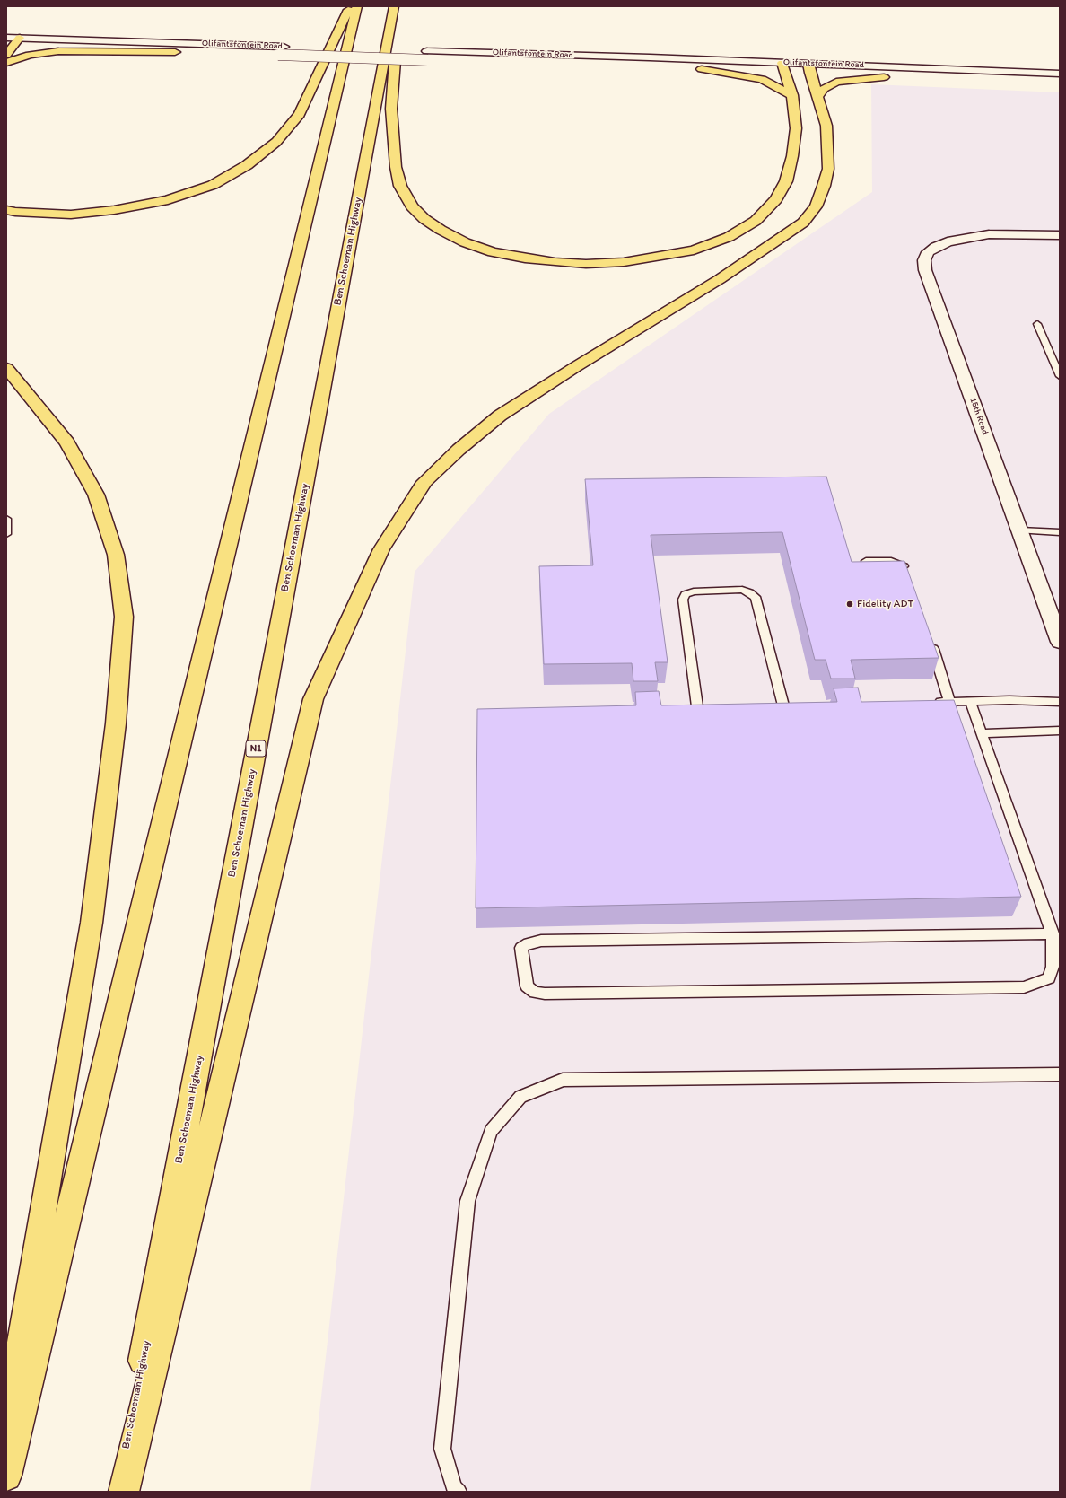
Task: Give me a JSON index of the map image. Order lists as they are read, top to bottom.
{
  "streets": {
    "highway": ["Ben Schoeman Highway", "N1"],
    "main road": ["Olifantsfontein Road", "15th Road"]
  },
  "places": ["Fidelity ADT"]
}
